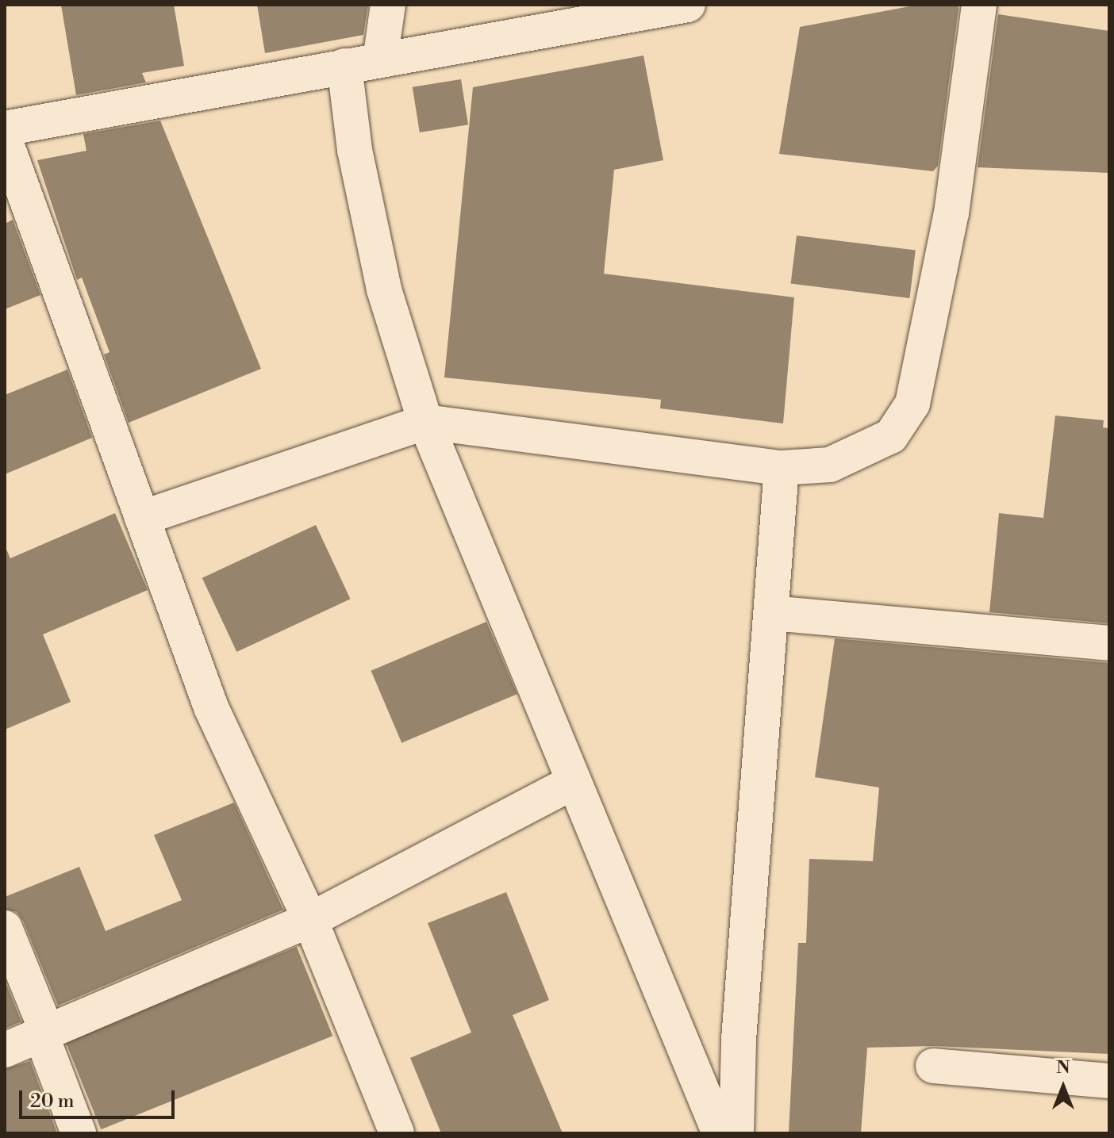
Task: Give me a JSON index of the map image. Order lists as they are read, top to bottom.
{
  "scale_bar": "20 m",
  "north": "top"
}
